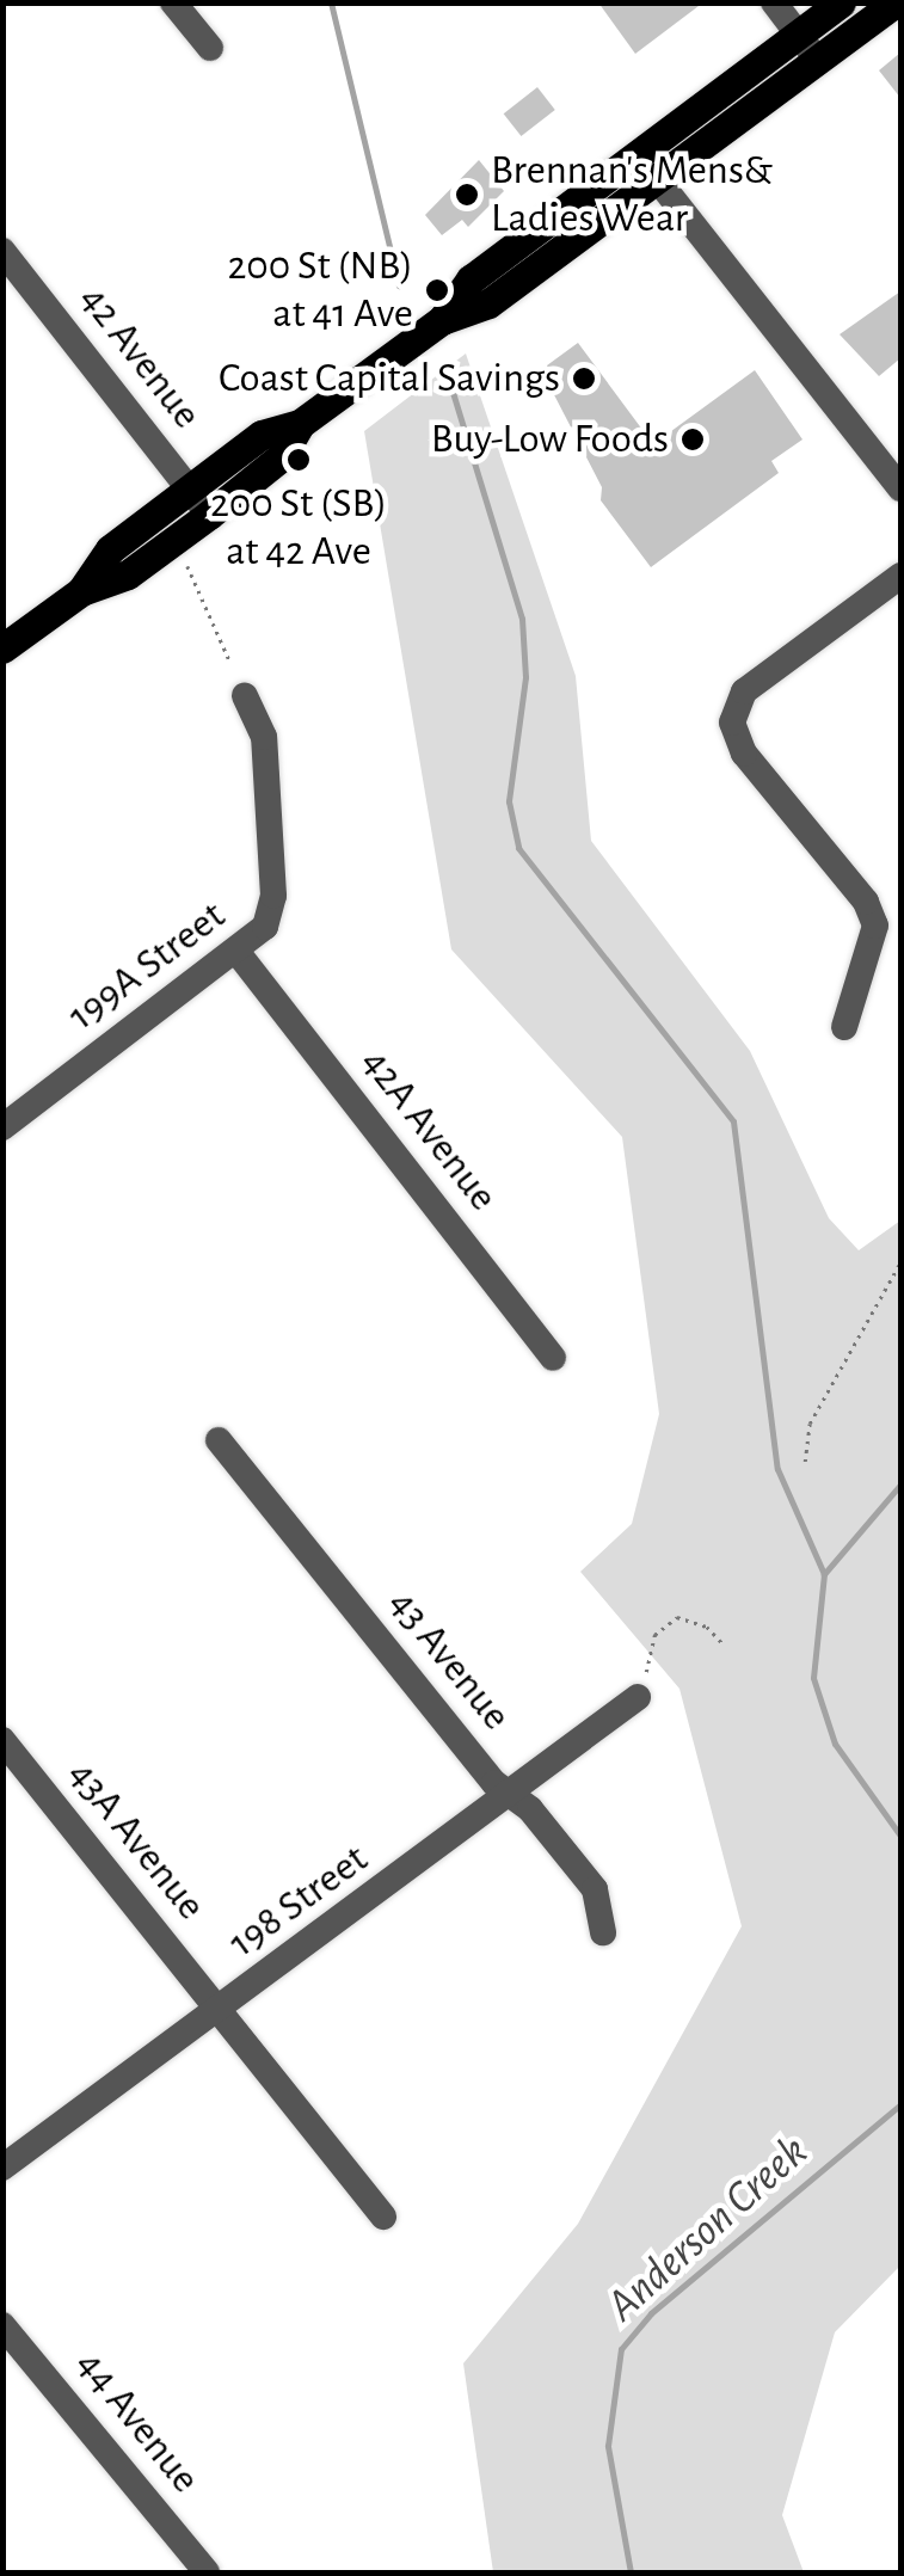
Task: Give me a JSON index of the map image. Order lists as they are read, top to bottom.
{
  "streets": {
    "street": [
      "42 Avenue",
      "199A Street",
      "42A Avenue",
      "43 Avenue",
      "43A Avenue",
      "198 Street",
      "44 Avenue"
    ]
  },
  "crossings": [
    ["199A Street", "42A Avenue"],
    ["43 Avenue", "198 Street"],
    ["43A Avenue", "198 Street"]
  ],
  "water": ["Anderson Creek"],
  "places": [
    "Brennan's Mens& Ladies Wear",
    "200 St (NB) at 41 Ave",
    "Coast Capital Savings",
    "Buy-Low Foods",
    "200 St (SB) at 42 Ave"
  ]
}
